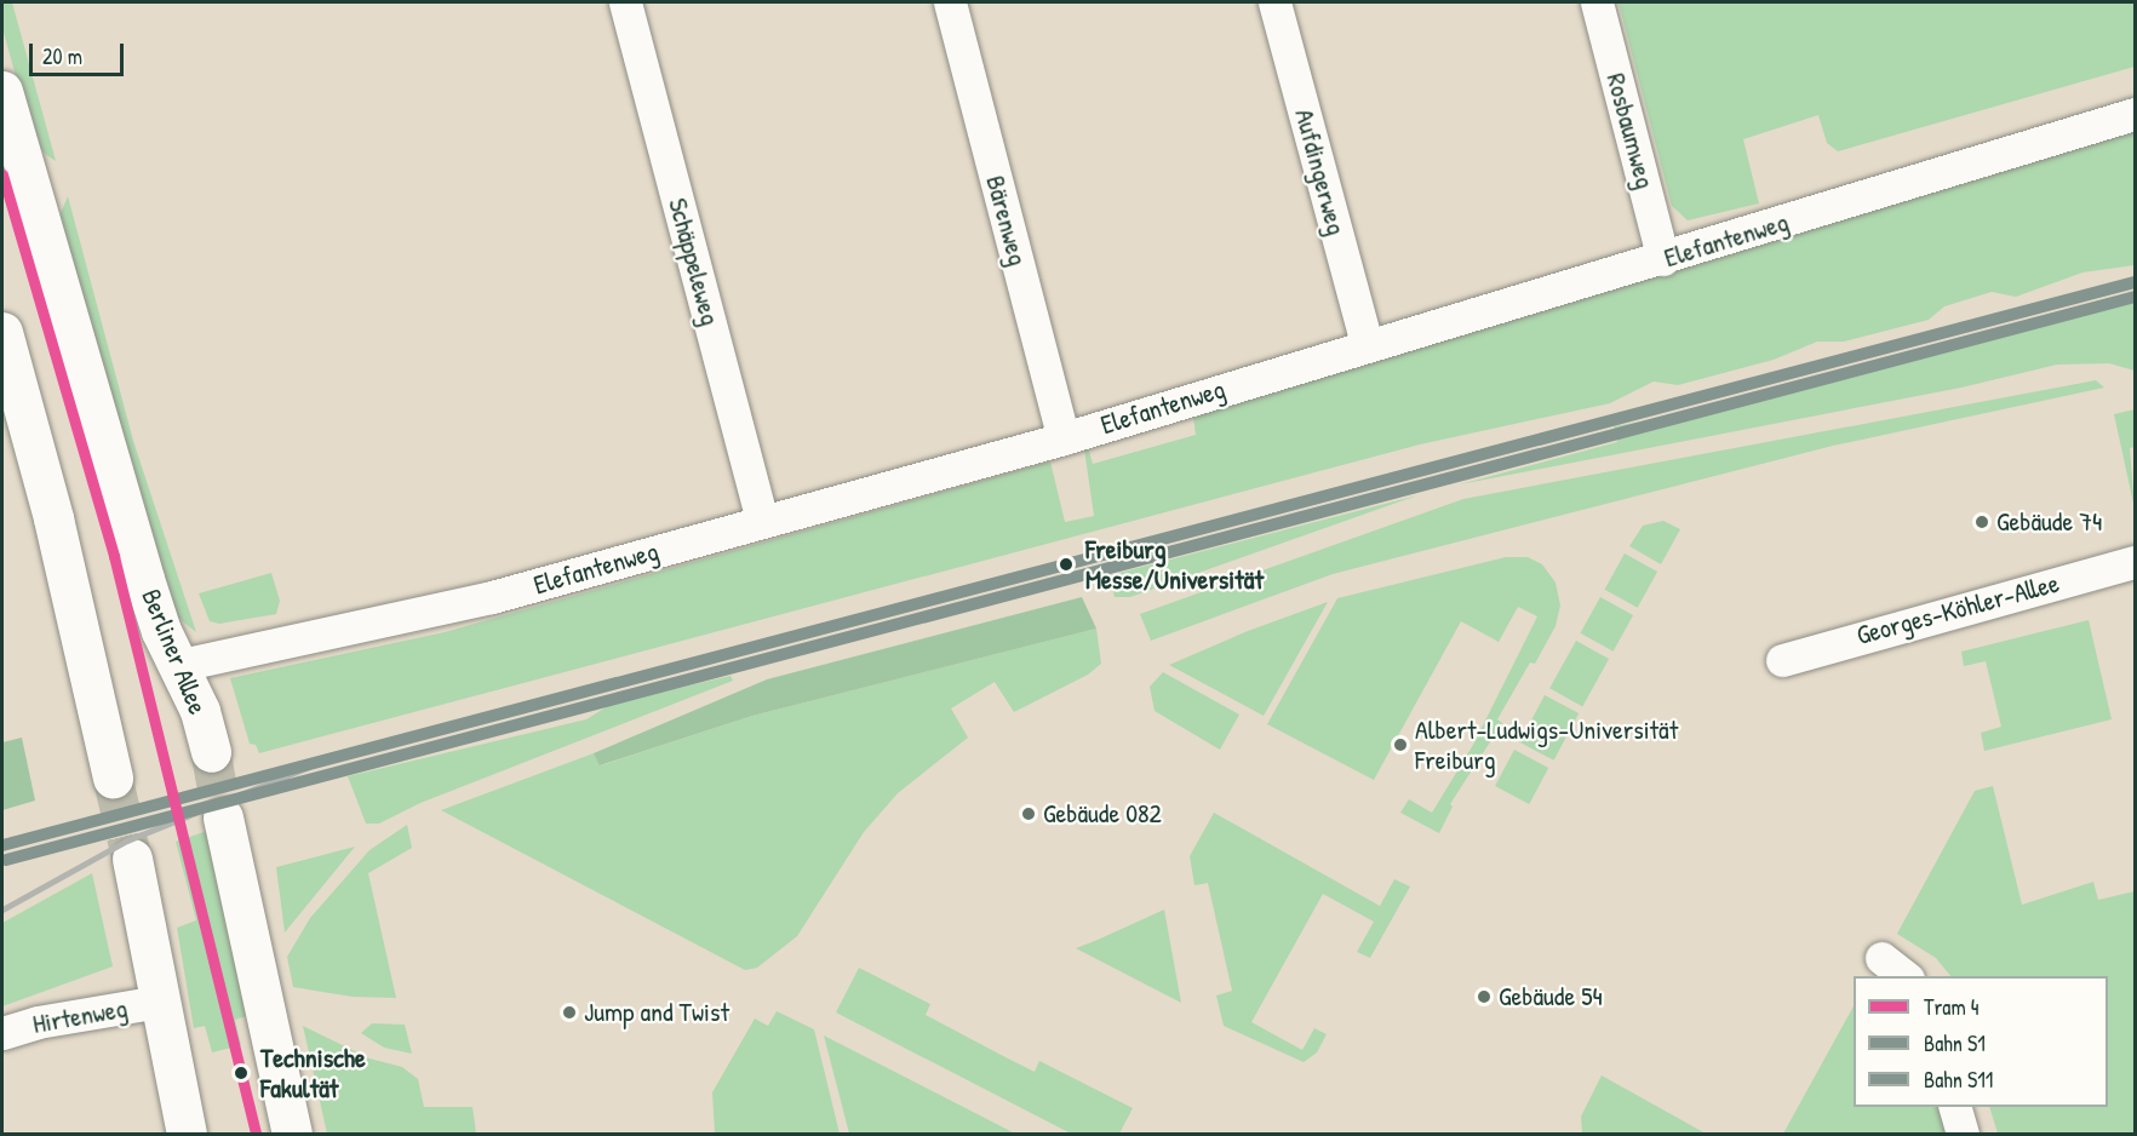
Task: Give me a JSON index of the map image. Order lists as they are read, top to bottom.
{
  "streets": {
    "main road": ["Berliner Allee"],
    "street": [
      "Rosbaumweg",
      "Aufdingerweg",
      "Bärenweg",
      "Elefantenweg",
      "Schäppeleweg",
      "Georges-Köhler-Allee",
      "Hirtenweg"
    ]
  },
  "crossings": [
    ["Rosbaumweg", "Elefantenweg"],
    ["Aufdingerweg", "Elefantenweg"],
    ["Bärenweg", "Elefantenweg"],
    ["Elefantenweg", "Schäppeleweg"],
    ["Elefantenweg", "Berliner Allee"]
  ],
  "places": [
    "Gebäude 74",
    "Freiburg Messe/Universität",
    "Albert-Ludwigs-Universität Freiburg",
    "Gebäude 082",
    "Gebäude 54",
    "Jump and Twist",
    "Technische Fakultät"
  ],
  "lines": ["tram line 4", "rail line S1", "rail line S11"],
  "legend": ["Tram 4", "Bahn S1", "Bahn S11"],
  "scale_bar": "20 m"
}
